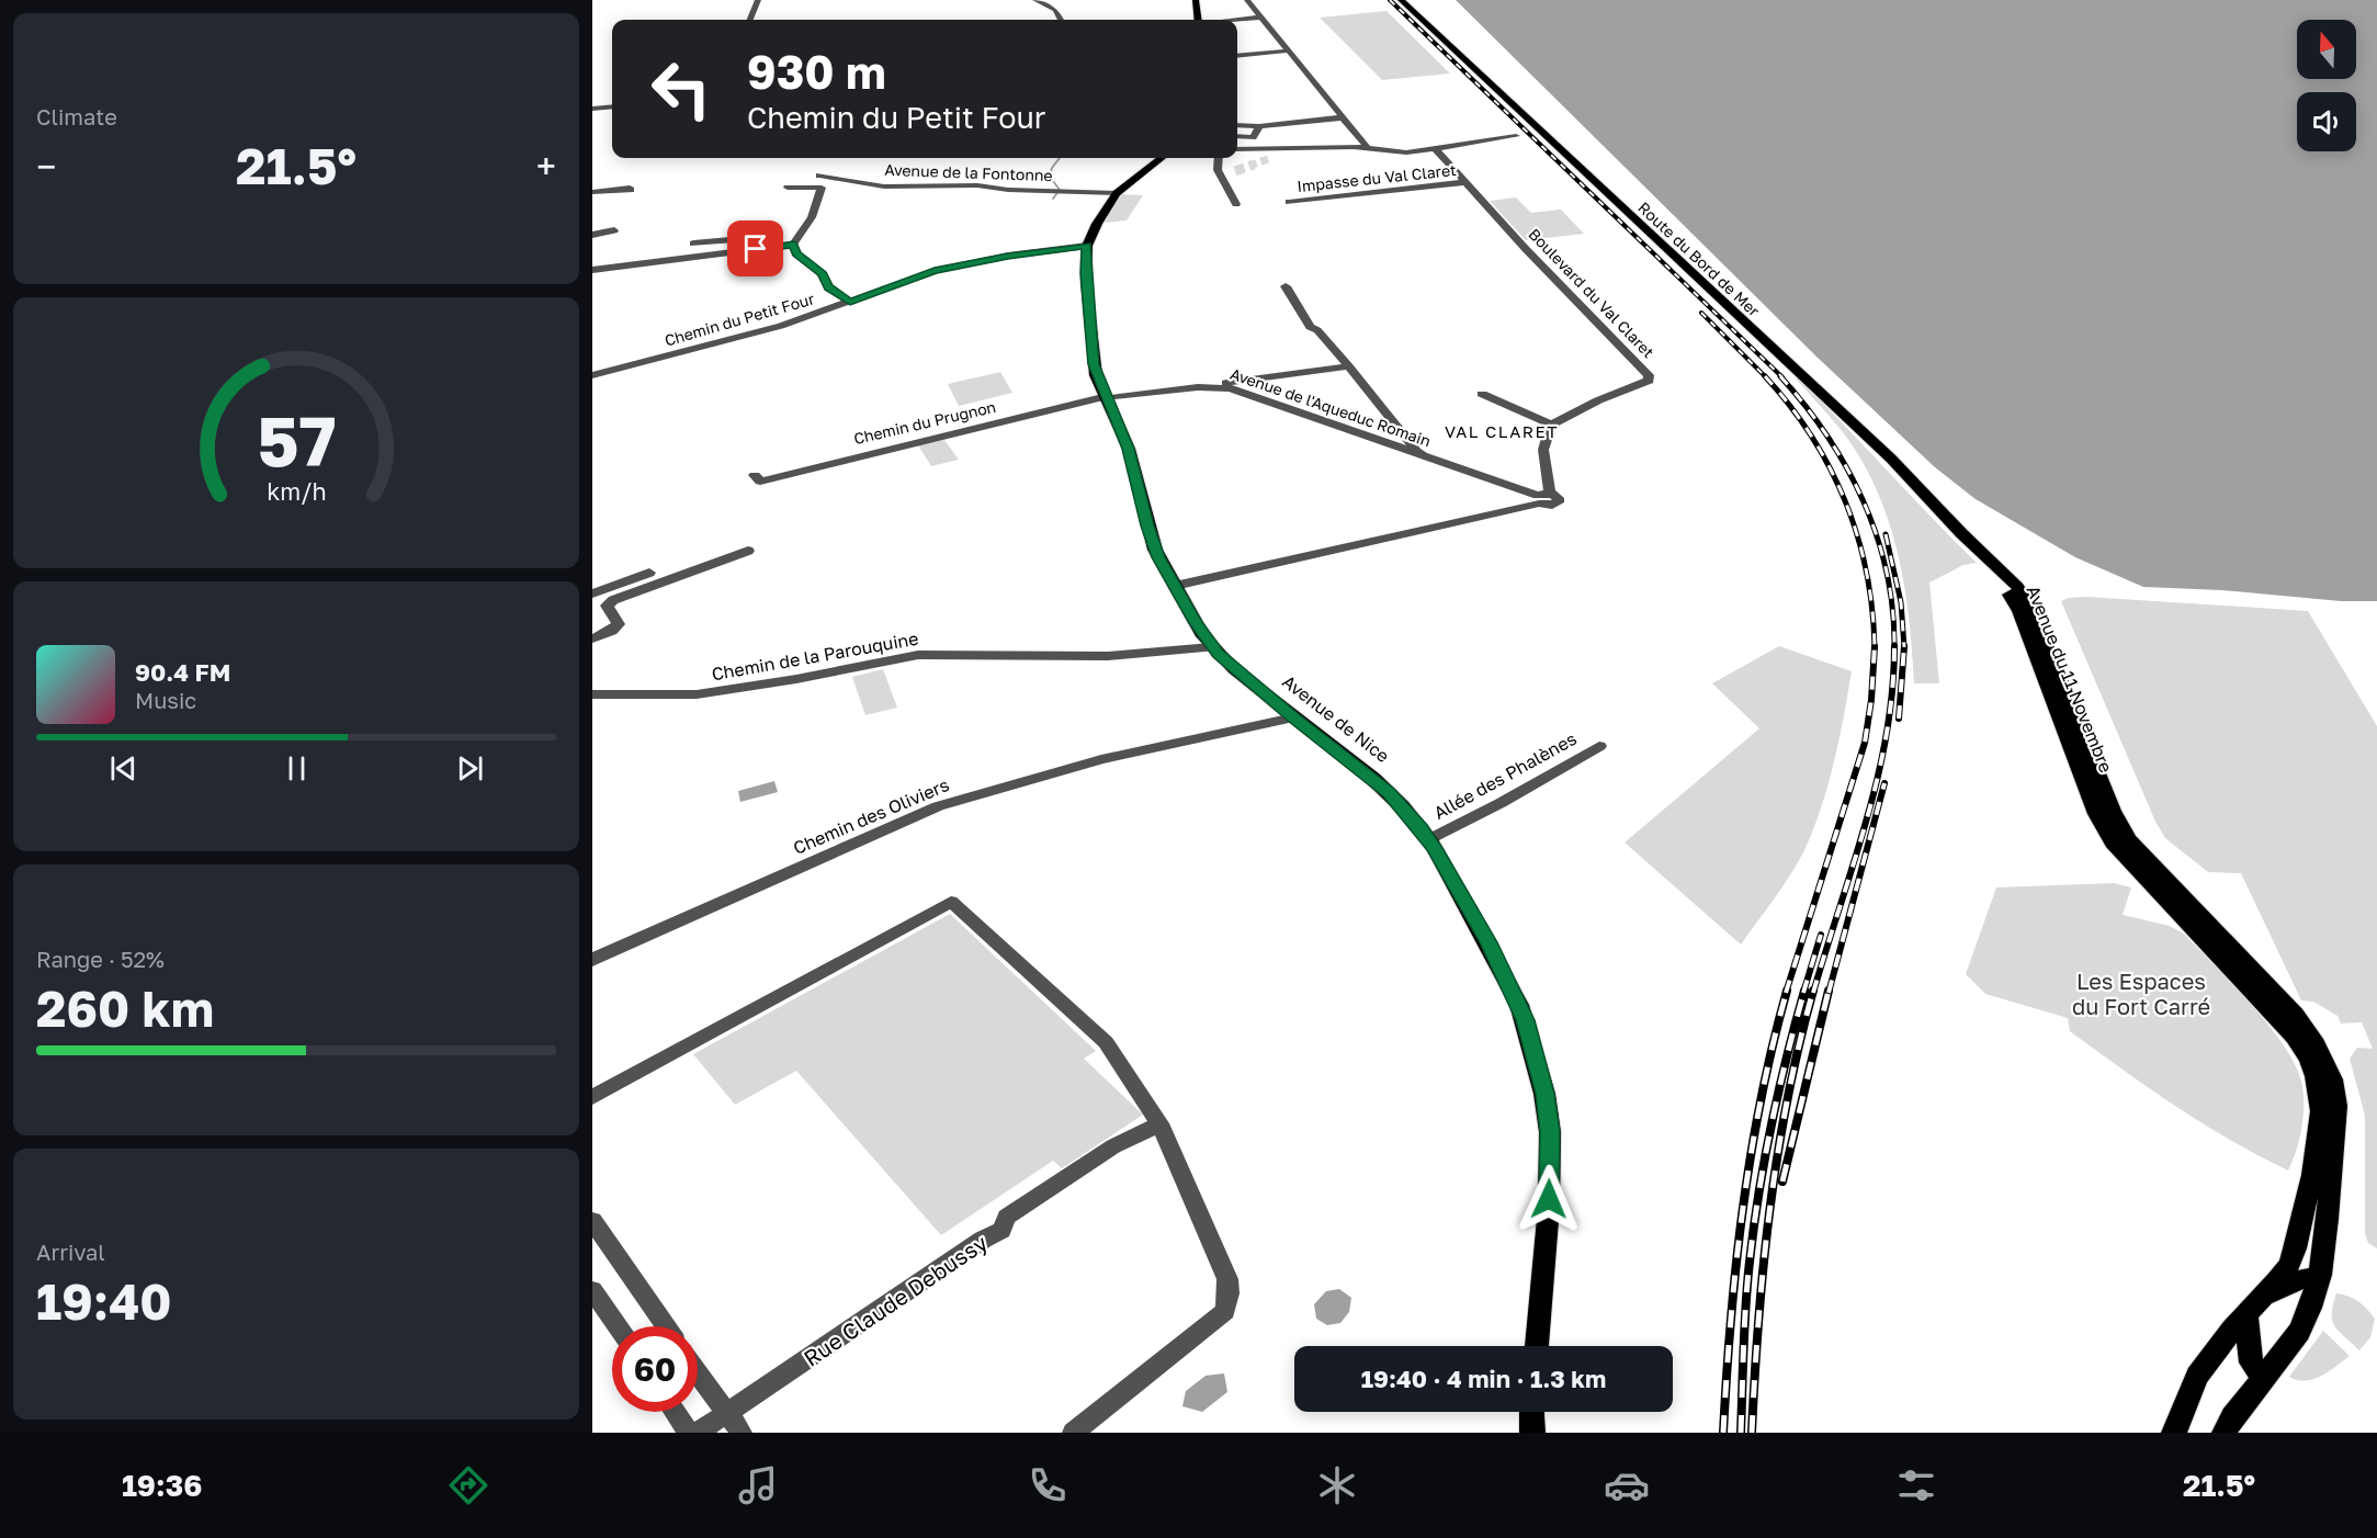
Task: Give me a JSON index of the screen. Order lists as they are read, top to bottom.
{
  "streets": {
    "main road": ["Route du Bord de Mer", "Avenue du 11 Novembre", "Avenue de Nice"],
    "street": [
      "Avenue de la Fontonne",
      "Impasse du Val Claret",
      "Boulevard du Val Claret",
      "Chemin du Petit Four",
      "Avenue de l'Aqueduc Romain",
      "Chemin du Prugnon",
      "Chemin de la Parouquine",
      "Allée des Phalènes",
      "Chemin des Oliviers",
      "Rue Claude Debussy"
    ]
  },
  "crossings": [
    ["Impasse du Val Claret", "Boulevard du Val Claret"],
    ["Route du Bord de Mer", "Avenue du 11 Novembre"],
    ["Chemin du Petit Four", "Avenue de Nice"],
    ["Avenue de l'Aqueduc Romain", "Chemin du Prugnon"],
    ["Avenue de l'Aqueduc Romain", "Avenue de Nice"],
    ["Chemin du Prugnon", "Avenue de Nice"],
    ["Chemin de la Parouquine", "Avenue de Nice"],
    ["Avenue de Nice", "Allée des Phalènes"],
    ["Avenue de Nice", "Chemin des Oliviers"]
  ],
  "districts": ["VAL CLARET"],
  "parks": ["Les Espaces du Fort Carré"],
  "north": "top",
  "page": {
    "tile": [
      "Climate",
      ["Range · 52%", "260 km"],
      ["Arrival", "19:40"]
    ],
    "turn": ["930 m", "Chemin du Petit Four"],
    "heat": ["−", "21.5°", "+"],
    "song": ["90.4 FM", "Music"],
    "limit": "60",
    "trip": "19:40 · 4 min · 1.3 km",
    "tabs": ["19:36", "21.5°"],
    "gauge": ["57", "km/h"]
  }
}
